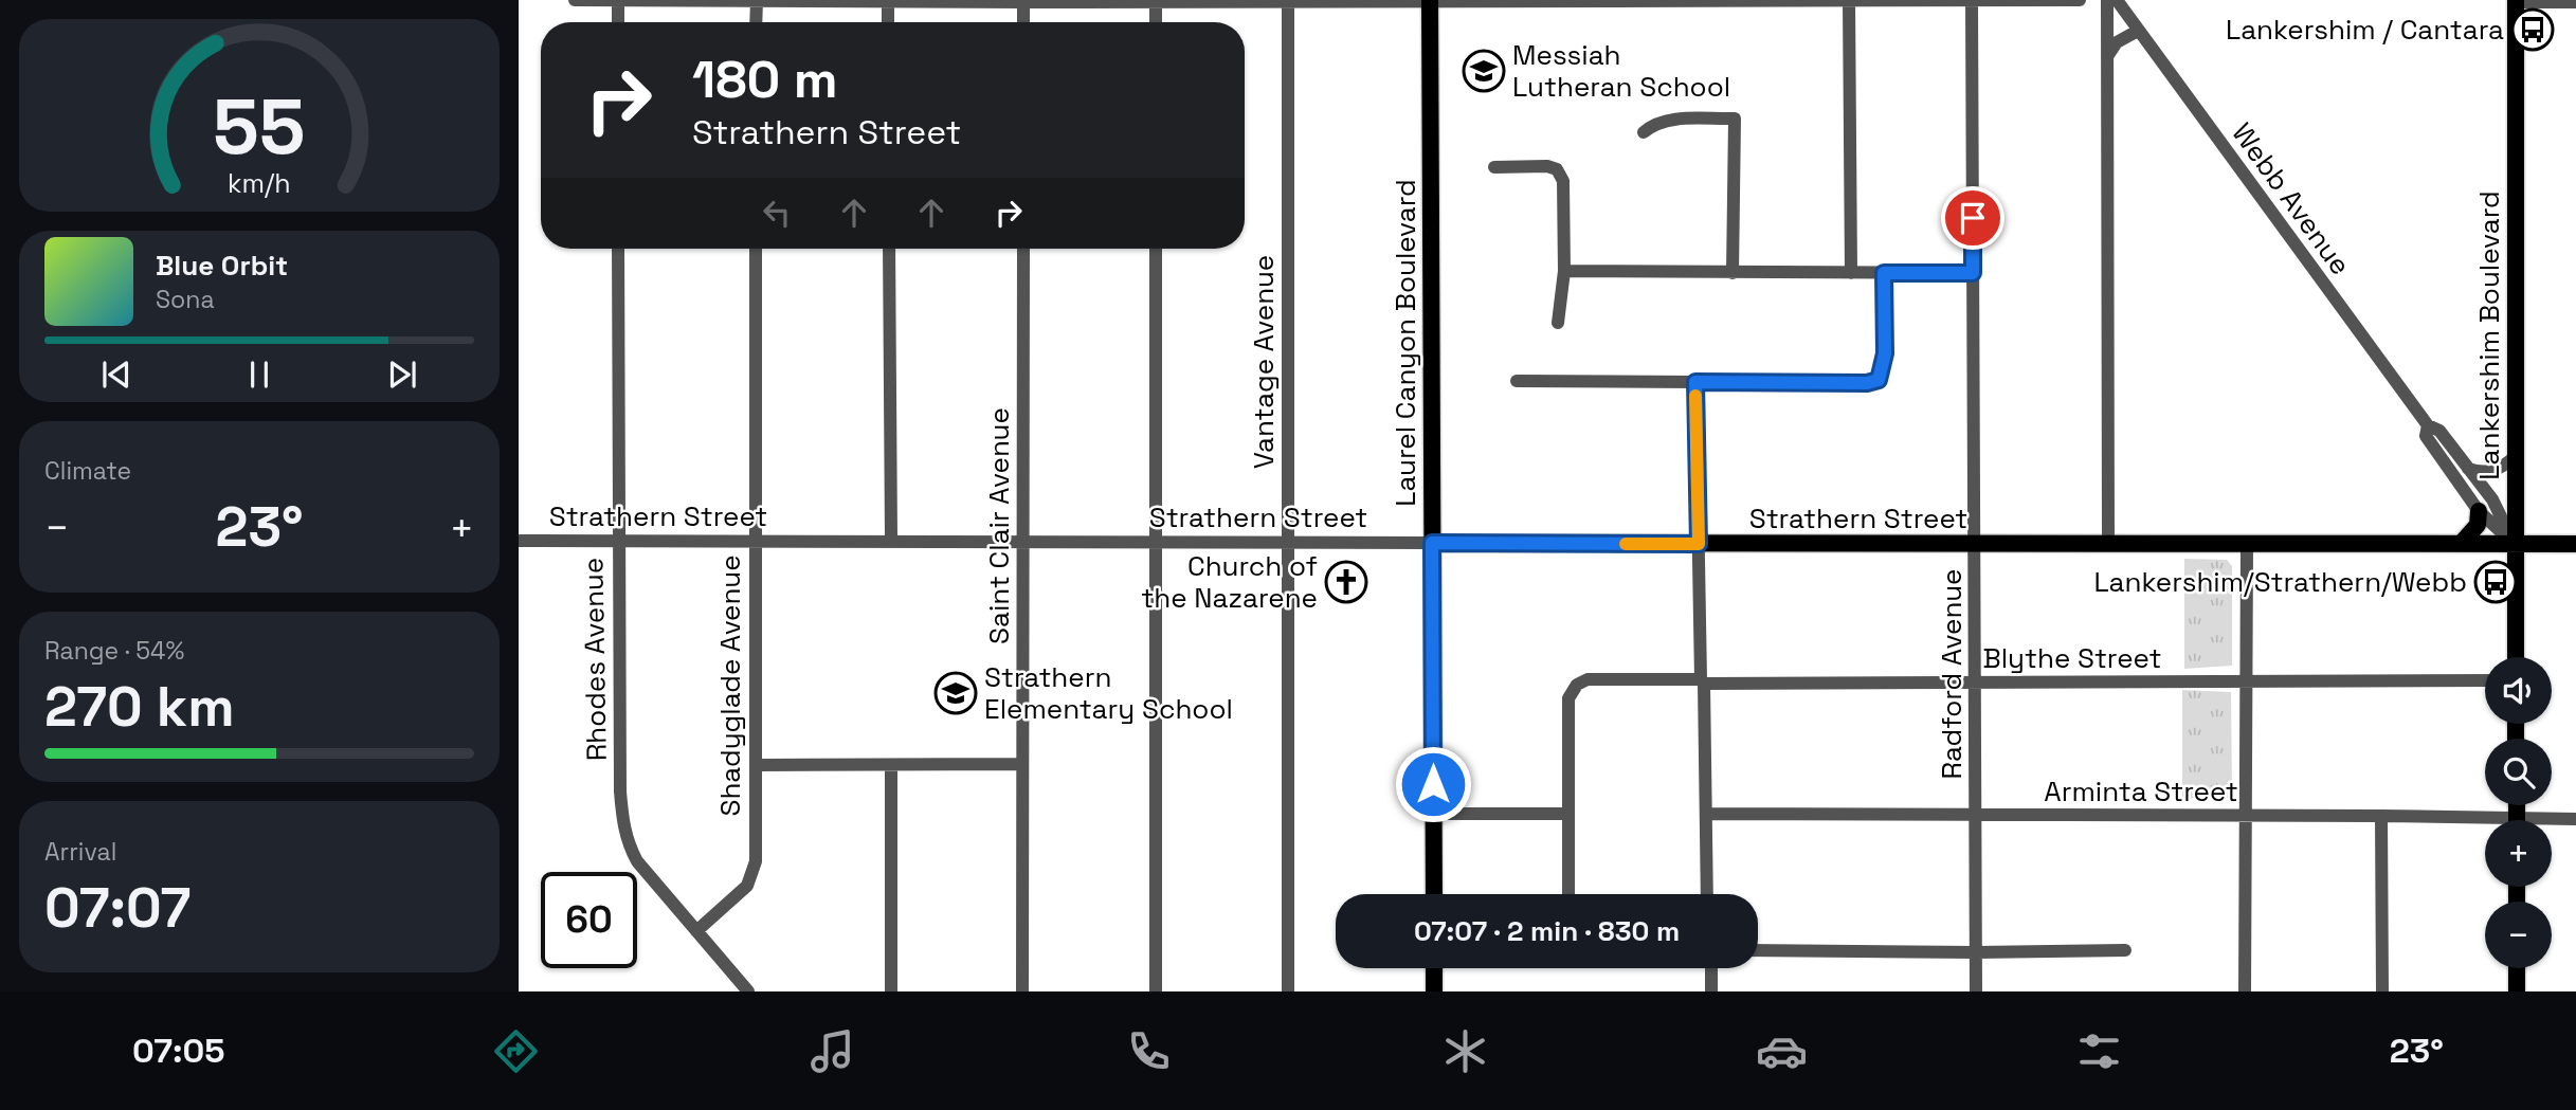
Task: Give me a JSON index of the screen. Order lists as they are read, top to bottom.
{
  "streets": {
    "main road": ["Lankershim Boulevard", "Laurel Canyon Boulevard", "Strathern Street"],
    "street": [
      "Webb Avenue",
      "Vantage Avenue",
      "Saint Clair Avenue",
      "Blythe Street",
      "Rhodes Avenue",
      "Radford Avenue",
      "Shadyglade Avenue",
      "Arminta Street"
    ]
  },
  "crossings": [
    ["Webb Avenue", "Lankershim Boulevard"],
    ["Webb Avenue", "Strathern Street"],
    ["Lankershim Boulevard", "Strathern Street"],
    ["Laurel Canyon Boulevard", "Strathern Street"],
    ["Vantage Avenue", "Strathern Street"],
    ["Strathern Street", "Saint Clair Avenue"],
    ["Strathern Street", "Rhodes Avenue"],
    ["Strathern Street", "Radford Avenue"],
    ["Strathern Street", "Shadyglade Avenue"],
    ["Blythe Street", "Radford Avenue"],
    ["Rhodes Avenue", "Shadyglade Avenue"],
    ["Radford Avenue", "Arminta Street"]
  ],
  "places": {
    "bus stop": ["Lankershim / Cantara", "Lankershim/Strathern/Webb"],
    "school or university": ["Messiah Lutheran School", "Strathern Elementary School"],
    "church": ["Church of the Nazarene"]
  },
  "page": {
    "turn": ["180 m", "Strathern Street"],
    "song": ["Blue Orbit", "Sona"],
    "tile": [
      "Climate",
      ["Range · 54%", "270 km"],
      ["Arrival", "07:07"]
    ],
    "heat": ["−", "23°", "+"],
    "map_buttons": ["+", "−"],
    "limit": "60",
    "trip": "07:07 · 2 min · 830 m",
    "tabs": ["07:05", "23°"],
    "gauge": ["55", "km/h"]
  }
}
